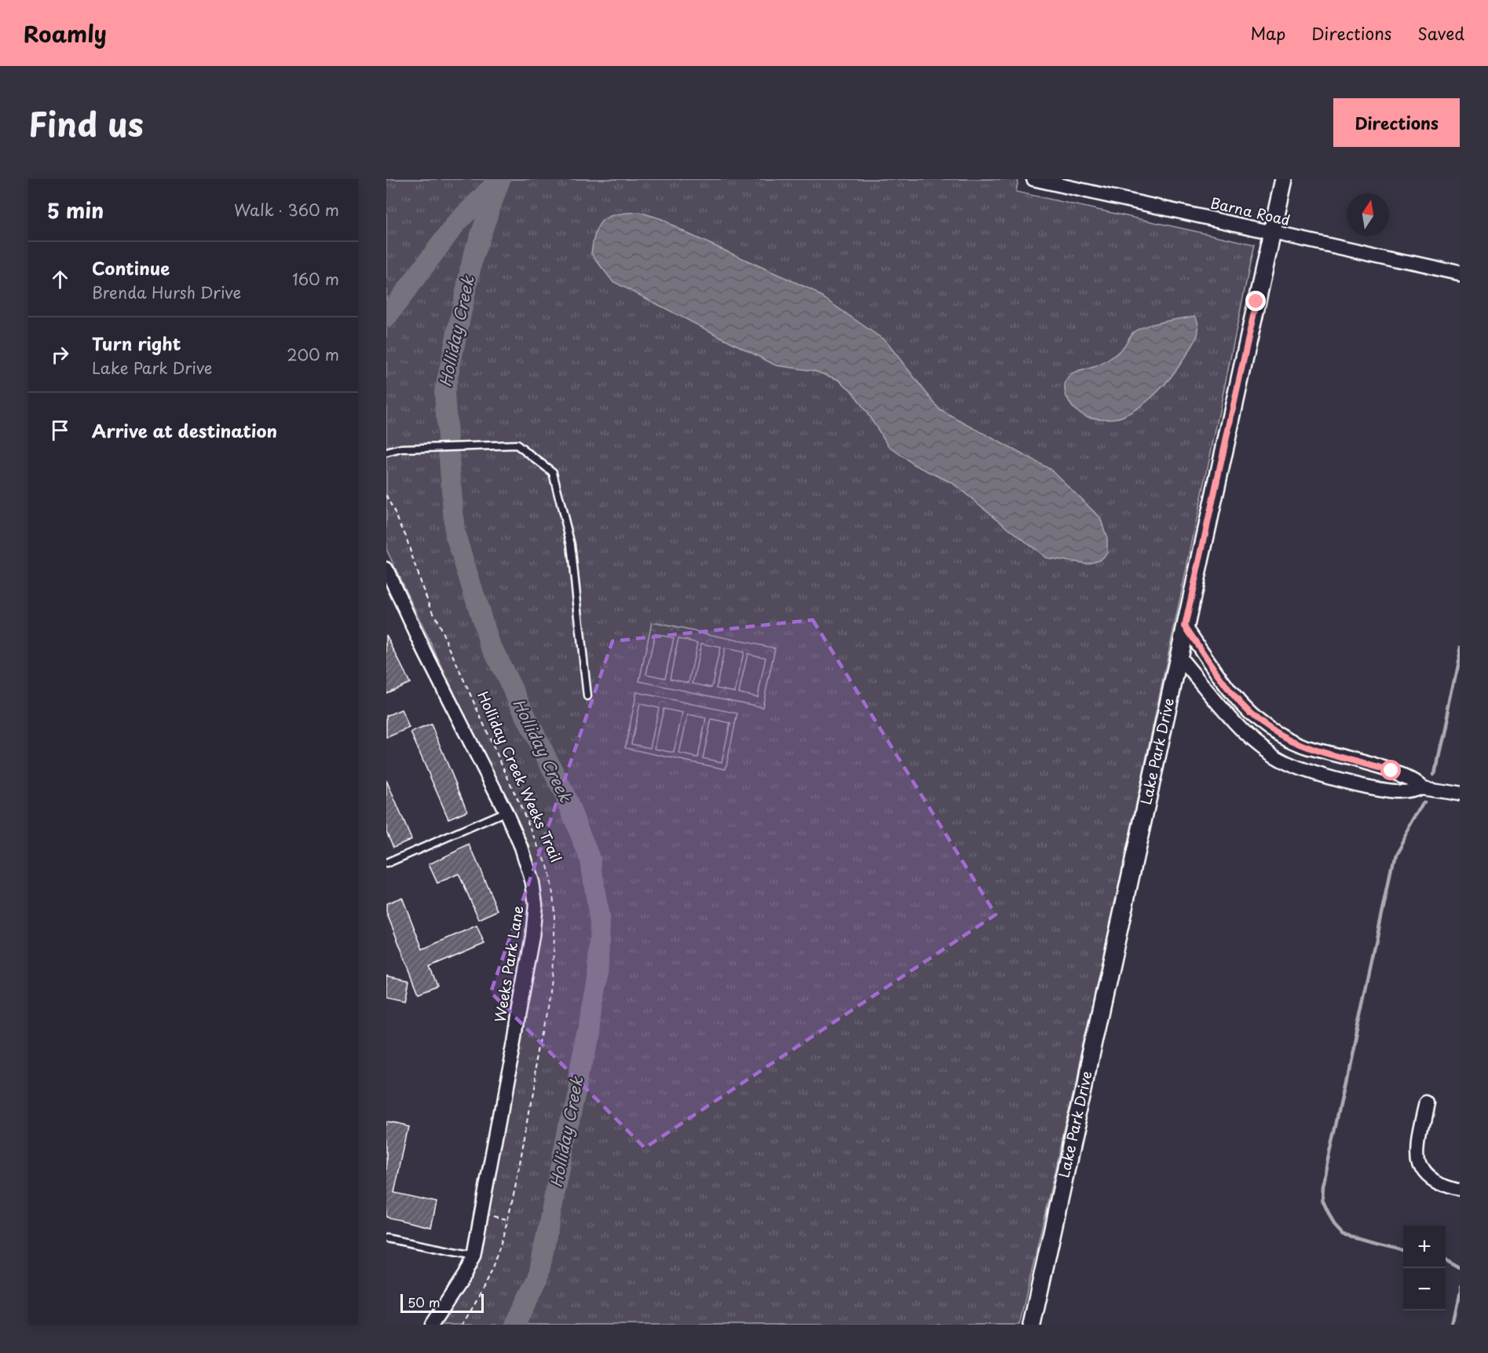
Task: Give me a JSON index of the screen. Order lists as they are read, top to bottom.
{
  "streets": {
    "street": ["Barna Road", "Lake Park Drive", "Weeks Park Lane"],
    "path": ["Holliday Creek Weeks Trail"]
  },
  "crossings": [
    ["Barna Road", "Lake Park Drive"]
  ],
  "water": ["Holliday Creek"],
  "scale_bar": "50 m",
  "north": "top",
  "page": {
    "header": "Roamly",
    "nav": ["Map", "Directions", "Saved"],
    "title": "Find us",
    "buttons": "Directions",
    "heading": ["5 min", "Walk · 360 m"],
    "list": [
      ["Continue", "Brenda Hursh Drive", "160 m"],
      ["Turn right", "Lake Park Drive", "200 m"],
      "Arrive at destination"
    ],
    "map_buttons": ["+", "−"],
    "scale": "50 m"
  }
}
